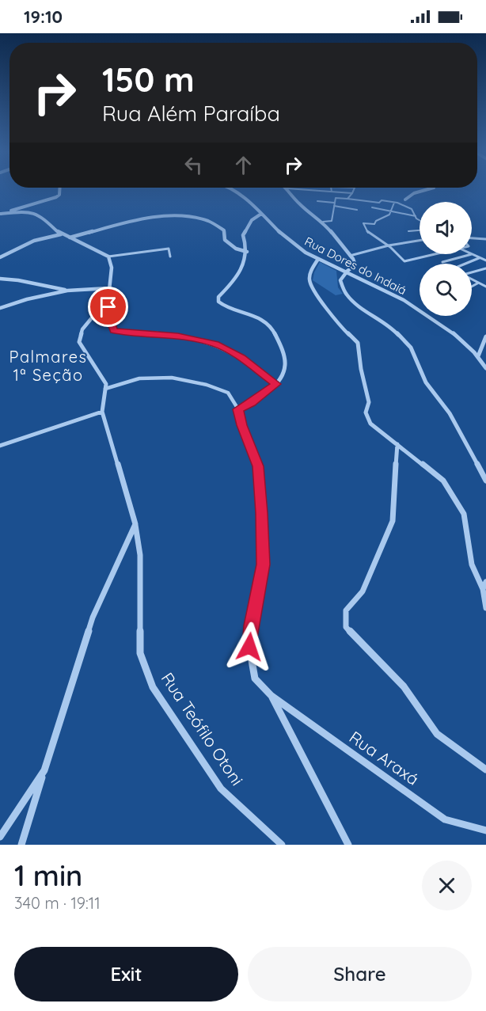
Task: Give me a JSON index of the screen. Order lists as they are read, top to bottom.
{
  "streets": {
    "street": ["Rua Dores do Indaiá", "Rua Teófilo Otoni", "Rua Araxá"]
  },
  "districts": ["Palmares 1ª Seção"],
  "page": {
    "status": "19:10",
    "turn": ["150 m", "Rua Além Paraíba"],
    "heading": ["1 min", "340 m · 19:11"],
    "buttons": ["Exit", "Share"]
  }
}
